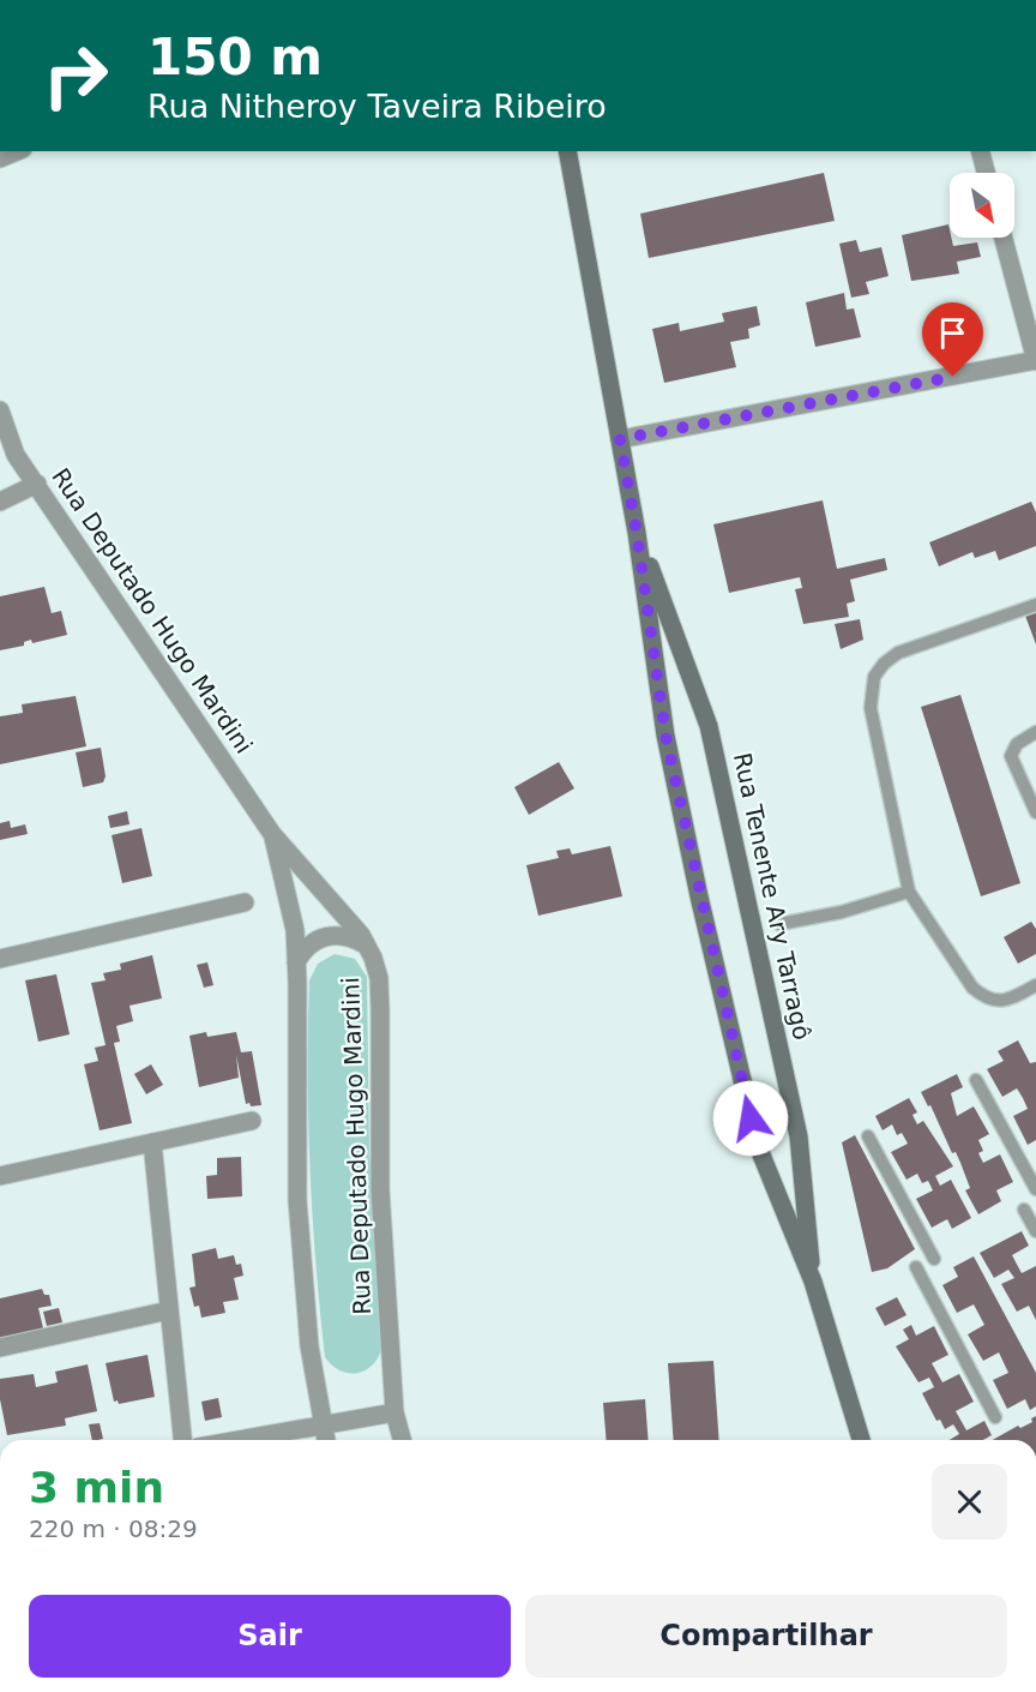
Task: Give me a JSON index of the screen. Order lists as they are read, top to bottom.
{
  "streets": {
    "main road": ["Rua Tenente Ary Tarragô"],
    "street": ["Rua Deputado Hugo Mardini"]
  },
  "north": "bottom right",
  "page": {
    "turn": ["150 m", "Rua Nitheroy Taveira Ribeiro"],
    "heading": ["3 min", "220 m · 08:29"],
    "buttons": ["Sair", "Compartilhar"]
  }
}
